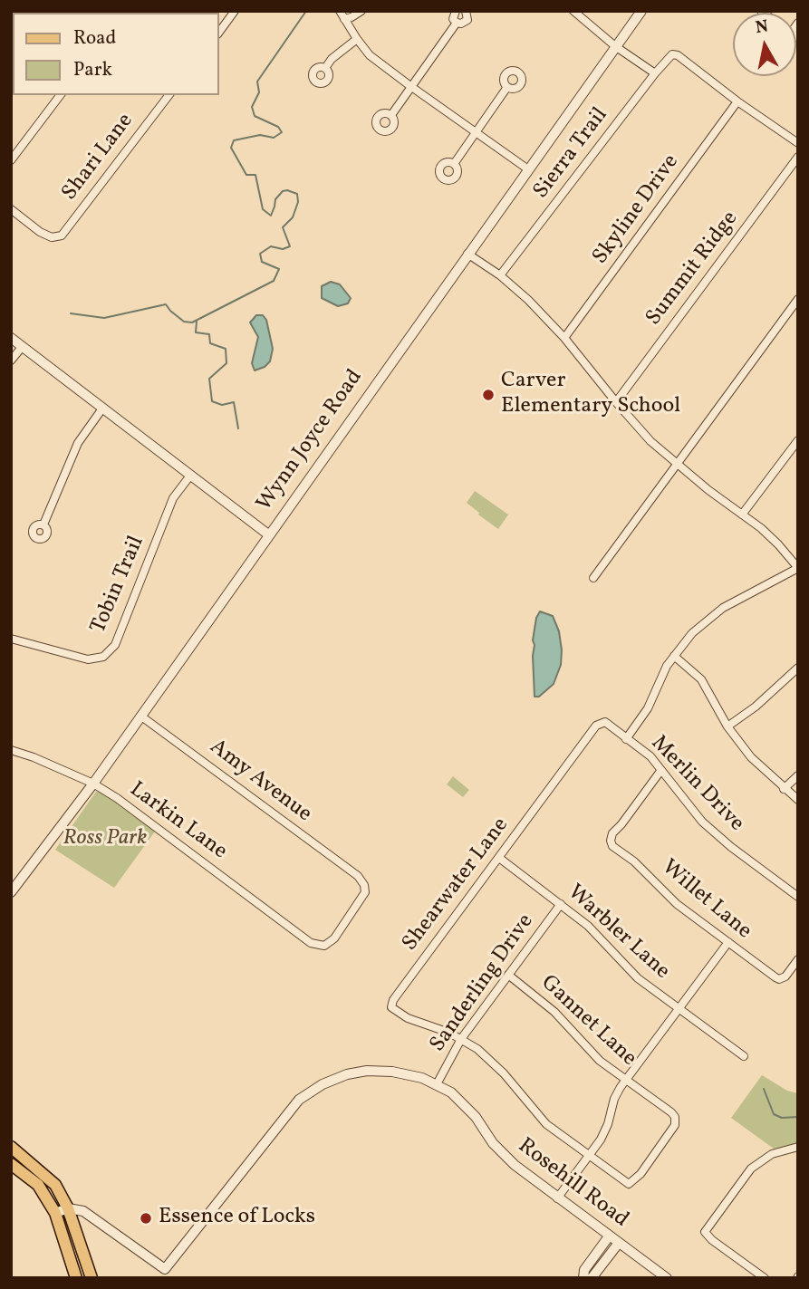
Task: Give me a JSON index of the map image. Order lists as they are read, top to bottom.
{
  "streets": {
    "street": [
      "Sierra Trail",
      "Shari Lane",
      "Skyline Drive",
      "Summit Ridge",
      "Wynn Joyce Road",
      "Tobin Trail",
      "Amy Avenue",
      "Merlin Drive",
      "Larkin Lane",
      "Shearwater Lane",
      "Willet Lane",
      "Warbler Lane",
      "Sanderling Drive",
      "Gannet Lane",
      "Rosehill Road"
    ]
  },
  "crossings": [
    ["Sierra Trail", "Skyline Drive"],
    ["Wynn Joyce Road", "Amy Avenue"],
    ["Wynn Joyce Road", "Larkin Lane"],
    ["Amy Avenue", "Larkin Lane"],
    ["Merlin Drive", "Shearwater Lane"],
    ["Merlin Drive", "Willet Lane"],
    ["Shearwater Lane", "Warbler Lane"],
    ["Shearwater Lane", "Sanderling Drive"],
    ["Warbler Lane", "Sanderling Drive"],
    ["Sanderling Drive", "Gannet Lane"],
    ["Sanderling Drive", "Rosehill Road"]
  ],
  "parks": ["Ross Park"],
  "places": ["Carver Elementary School", "Essence of Locks"],
  "legend": ["Road", "Park"],
  "north": "top"
}
